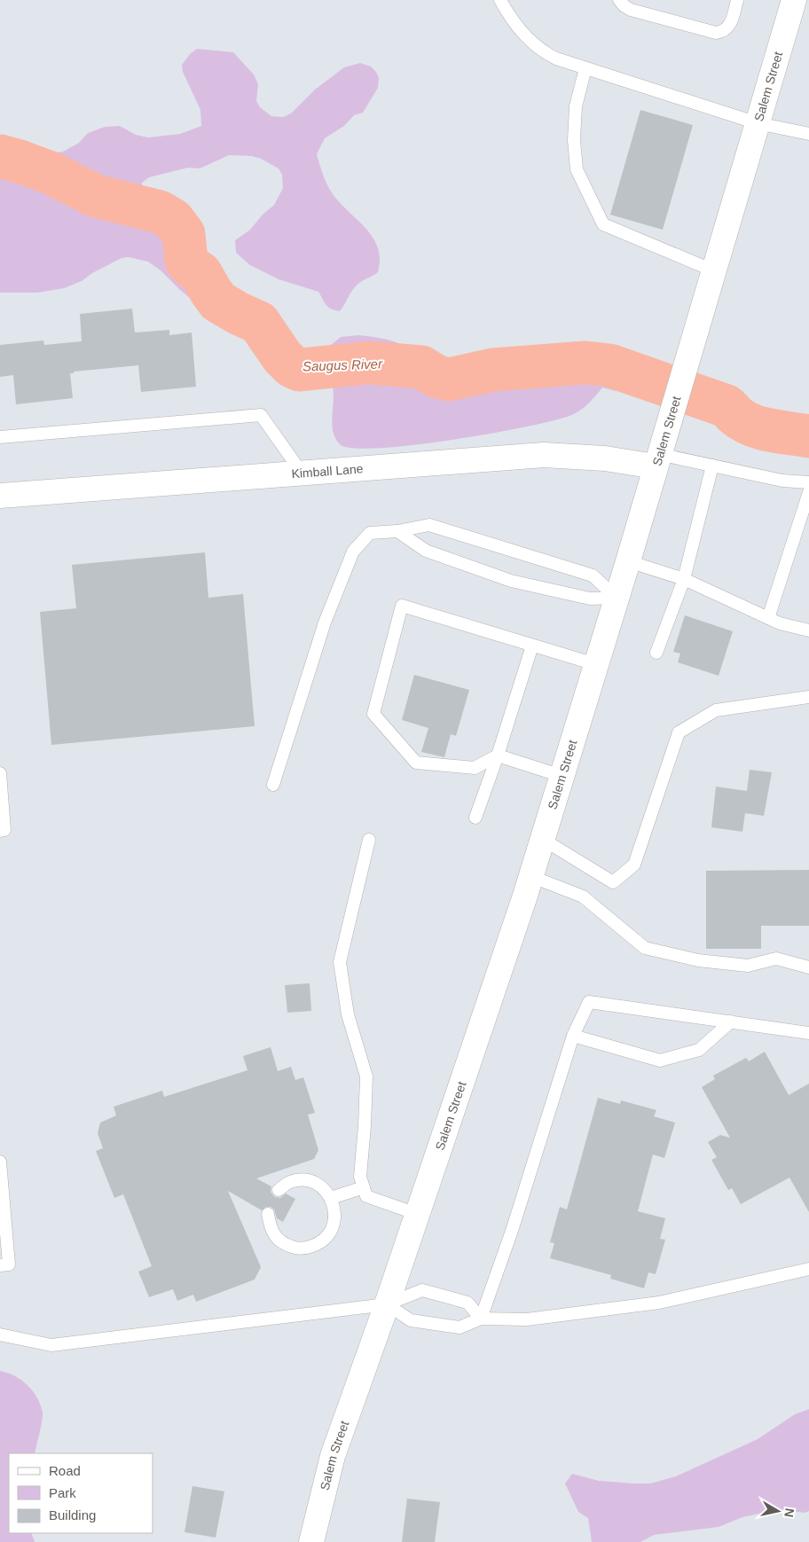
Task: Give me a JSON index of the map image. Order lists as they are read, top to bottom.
{
  "streets": {
    "main road": ["Salem Street", "Kimball Lane"]
  },
  "crossings": [
    ["Salem Street", "Kimball Lane"]
  ],
  "water": ["Saugus River"],
  "legend": ["Road", "Park", "Building"],
  "north": "right"
}
